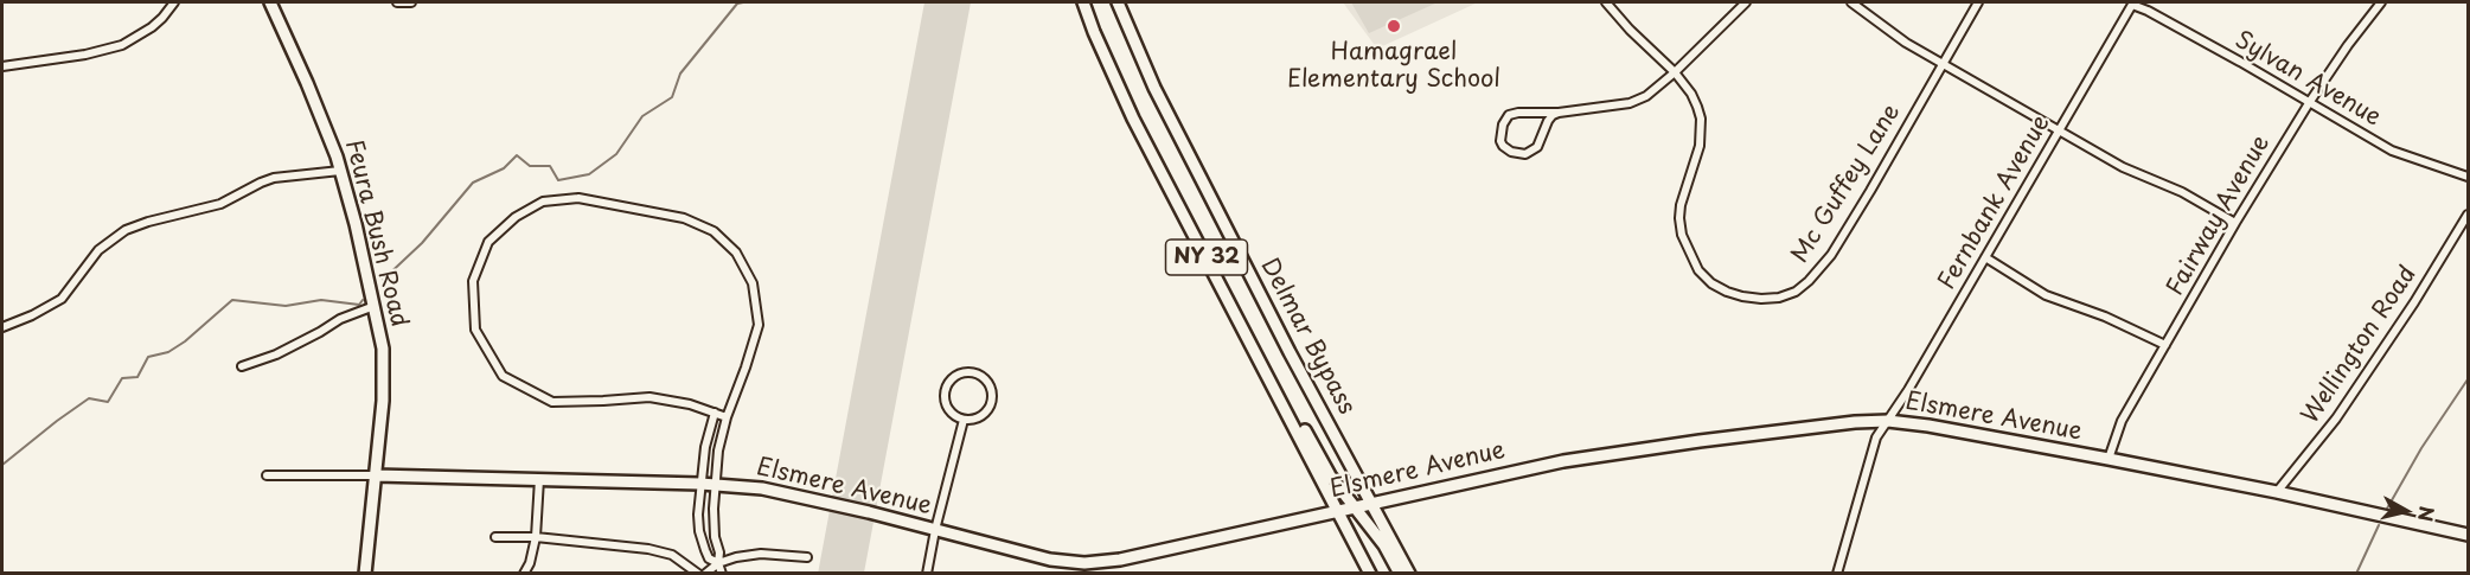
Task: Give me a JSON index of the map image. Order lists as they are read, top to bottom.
{
  "streets": {
    "main road": [
      "Feura Bush Road",
      "NY 32",
      "Delmar Bypass",
      "Elsmere Avenue"
    ],
    "street": [
      "Sylvan Avenue",
      "Mc Guffey Lane",
      "Fernbank Avenue",
      "Fairway Avenue",
      "Wellington Road"
    ]
  },
  "crossings": [
    ["Sylvan Avenue", "Fernbank Avenue"],
    ["Sylvan Avenue", "Fairway Avenue"],
    ["Fernbank Avenue", "Elsmere Avenue"],
    ["Fairway Avenue", "Elsmere Avenue"],
    ["Feura Bush Road", "Elsmere Avenue"],
    ["NY 32", "Elsmere Avenue"],
    ["Delmar Bypass", "Elsmere Avenue"],
    ["Wellington Road", "Elsmere Avenue"]
  ],
  "places": ["Hamagrael Elementary School"],
  "north": "right"
}
